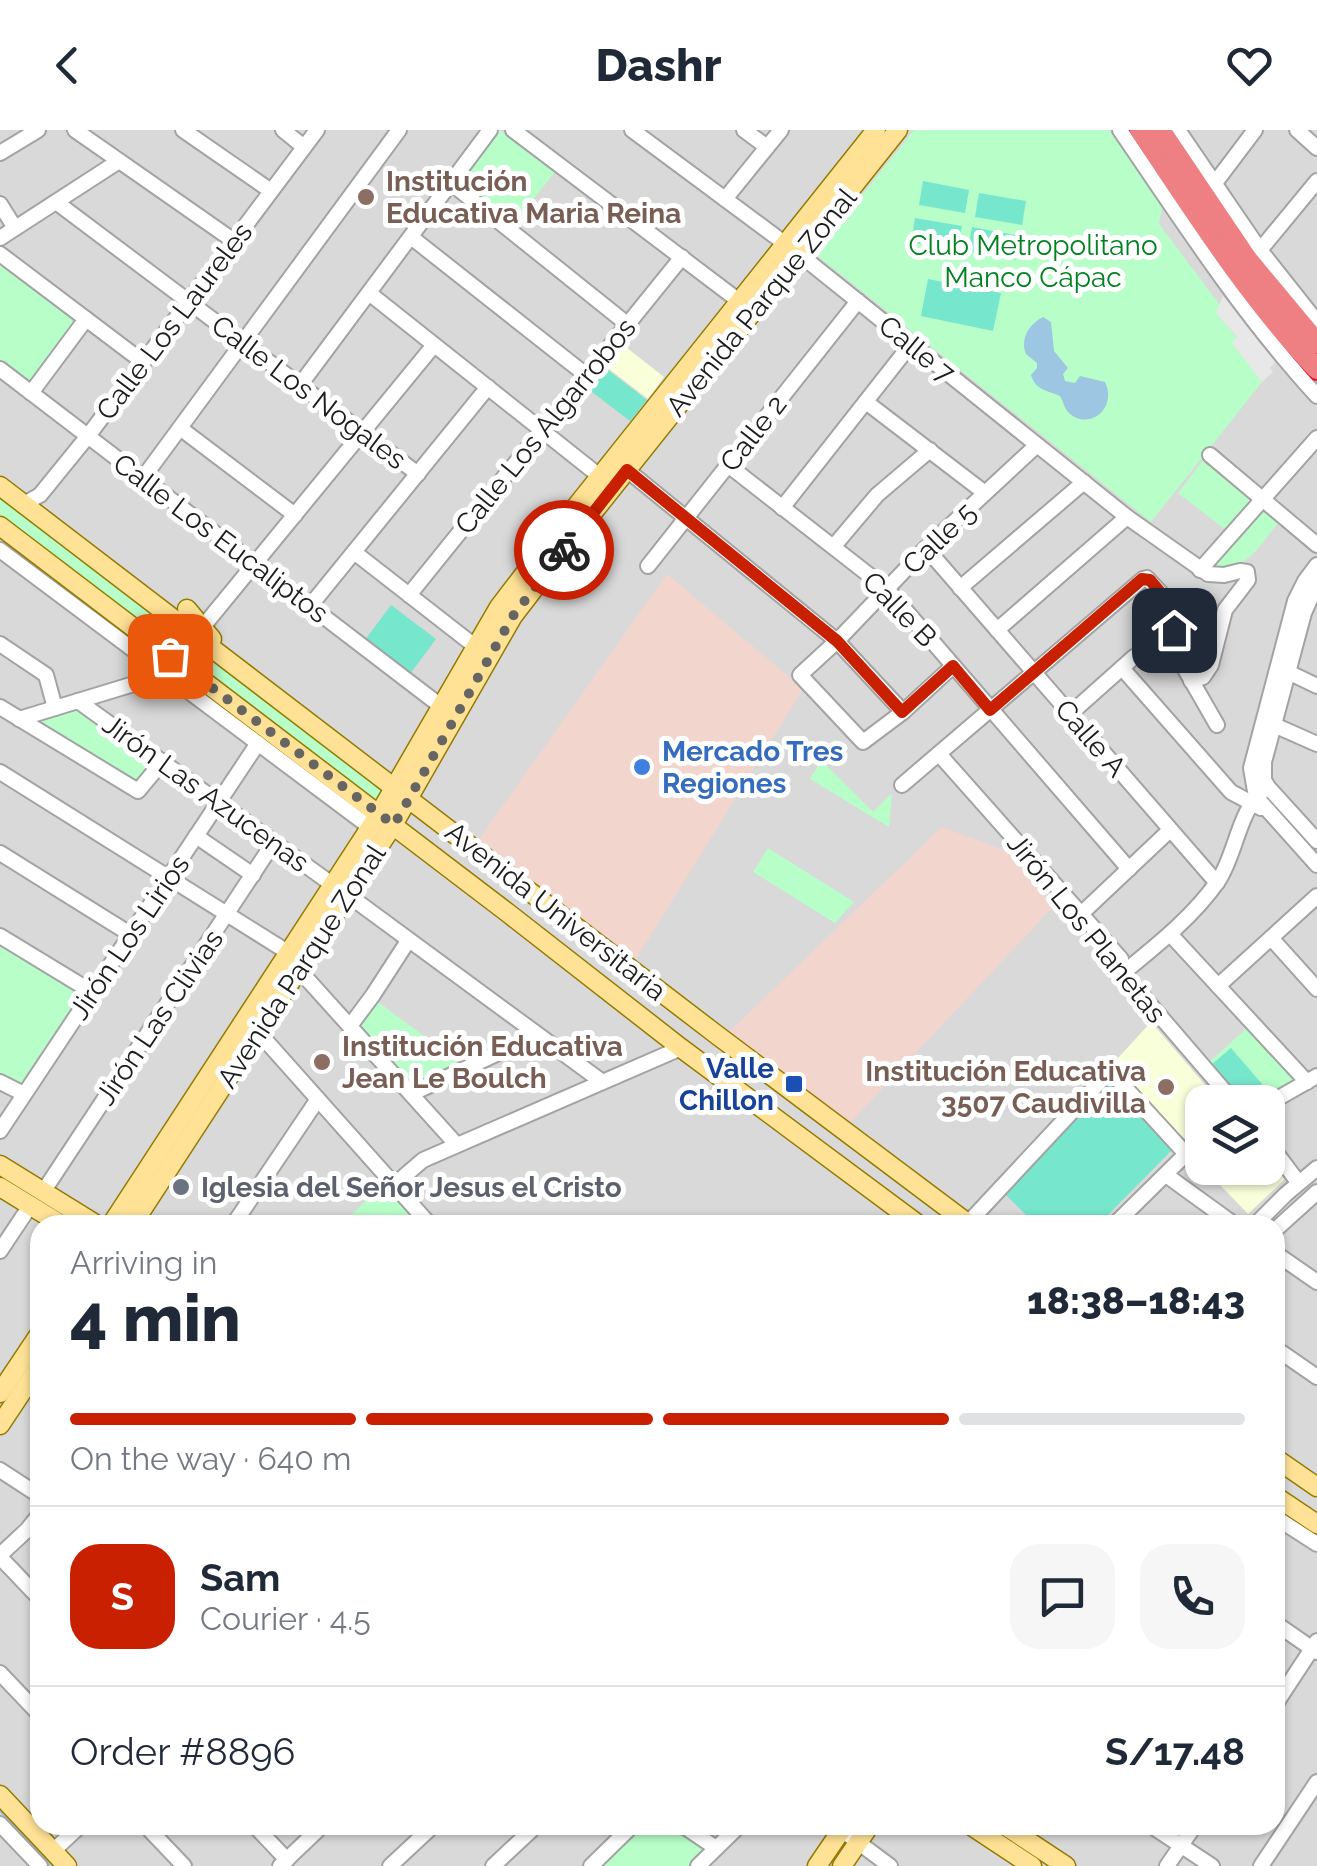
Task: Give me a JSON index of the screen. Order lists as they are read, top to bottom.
{
  "streets": {
    "main road": ["Avenida Parque Zonal", "Avenida Universitaria"],
    "street": [
      "Calle Los Laureles",
      "Calle 7",
      "Calle Los Nogales",
      "Calle Los Algarrobos",
      "Calle 2",
      "Calle Los Eucaliptos",
      "Calle 5",
      "Calle B",
      "Calle A",
      "Jirón Las Azucenas",
      "Jirón Los Planetas",
      "Jirón Los Lirios",
      "Jirón Las Clivias"
    ]
  },
  "crossings": [
    ["Avenida Parque Zonal", "Calle 7"],
    ["Avenida Parque Zonal", "Calle Los Eucaliptos"],
    ["Avenida Parque Zonal", "Jirón Las Azucenas"],
    ["Avenida Parque Zonal", "Avenida Universitaria"],
    ["Calle Los Laureles", "Calle Los Nogales"],
    ["Calle Los Laureles", "Calle Los Eucaliptos"],
    ["Calle Los Laureles", "Avenida Universitaria"],
    ["Calle 7", "Calle 2"],
    ["Calle 7", "Calle 5"],
    ["Calle 2", "Calle B"],
    ["Calle 5", "Calle B"],
    ["Calle 5", "Calle A"],
    ["Jirón Las Azucenas", "Jirón Los Lirios"],
    ["Jirón Las Azucenas", "Jirón Las Clivias"],
    ["Avenida Universitaria", "Jirón Los Lirios"]
  ],
  "parks": ["Club Metropolitano Manco Cápac"],
  "places": {
    "other": [
      "Institución Educativa Maria Reina",
      "Mercado Tres Regiones",
      "Institución Educativa Jean Le Boulch",
      "Institución Educativa 3507 Caudivilla",
      "Iglesia del Señor Jesus el Cristo"
    ],
    "transit": ["Valle Chillon"]
  },
  "page": {
    "header": "Dashr",
    "heading": ["4 min", "Arriving in", "18:38–18:43"],
    "panel": [
      "Sam",
      "Courier · 4.5",
      "Order #8896",
      "S/17.48"
    ],
    "bar": "On the way · 640 m",
    "round": "S"
  }
}
